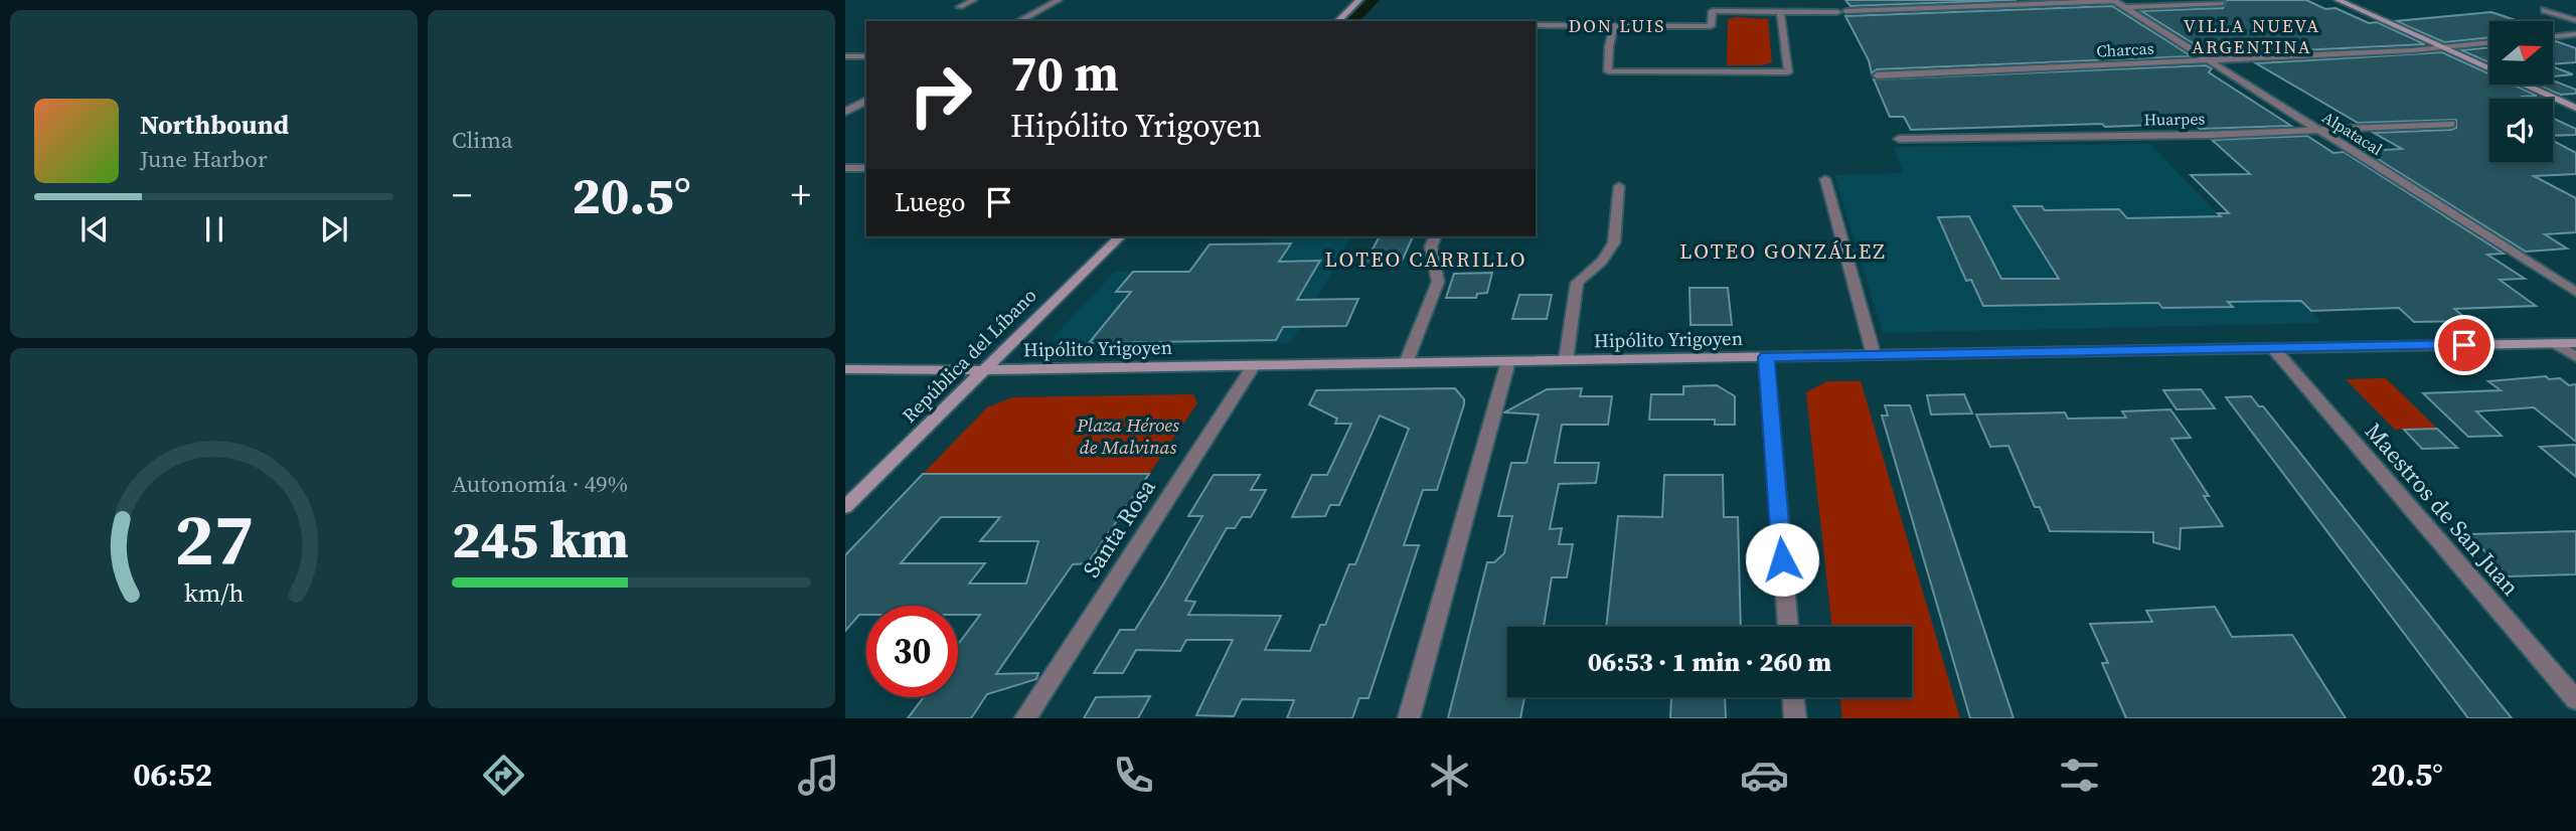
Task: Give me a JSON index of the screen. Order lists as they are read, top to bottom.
{
  "streets": {
    "main road": ["Hipólito Yrigoyen", "República del Líbano"],
    "street": [
      "Charcas",
      "Huarpes",
      "Alpatacal",
      "Maestros de San Juan",
      "Santa Rosa"
    ]
  },
  "crossings": [
    ["Charcas", "Alpatacal"],
    ["Huarpes", "Alpatacal"],
    ["Hipólito Yrigoyen", "República del Líbano"],
    ["Hipólito Yrigoyen", "Maestros de San Juan"],
    ["Hipólito Yrigoyen", "Santa Rosa"]
  ],
  "districts": [
    "DON LUIS",
    "VILLA NUEVA ARGENTINA",
    "LOTEO GONZÁLEZ",
    "LOTEO CARRILLO"
  ],
  "parks": ["Plaza Héroes de Malvinas"],
  "north": "right",
  "page": {
    "tile": [
      "Clima",
      ["Autonomía · 49%", "245 km"]
    ],
    "turn": ["70 m", "Hipólito Yrigoyen"],
    "song": ["Northbound", "June Harbor"],
    "heat": ["−", "20.5°", "+"],
    "then": "Luego",
    "limit": "30",
    "trip": "06:53 · 1 min · 260 m",
    "tabs": ["06:52", "20.5°"],
    "gauge": ["27", "km/h"]
  }
}
